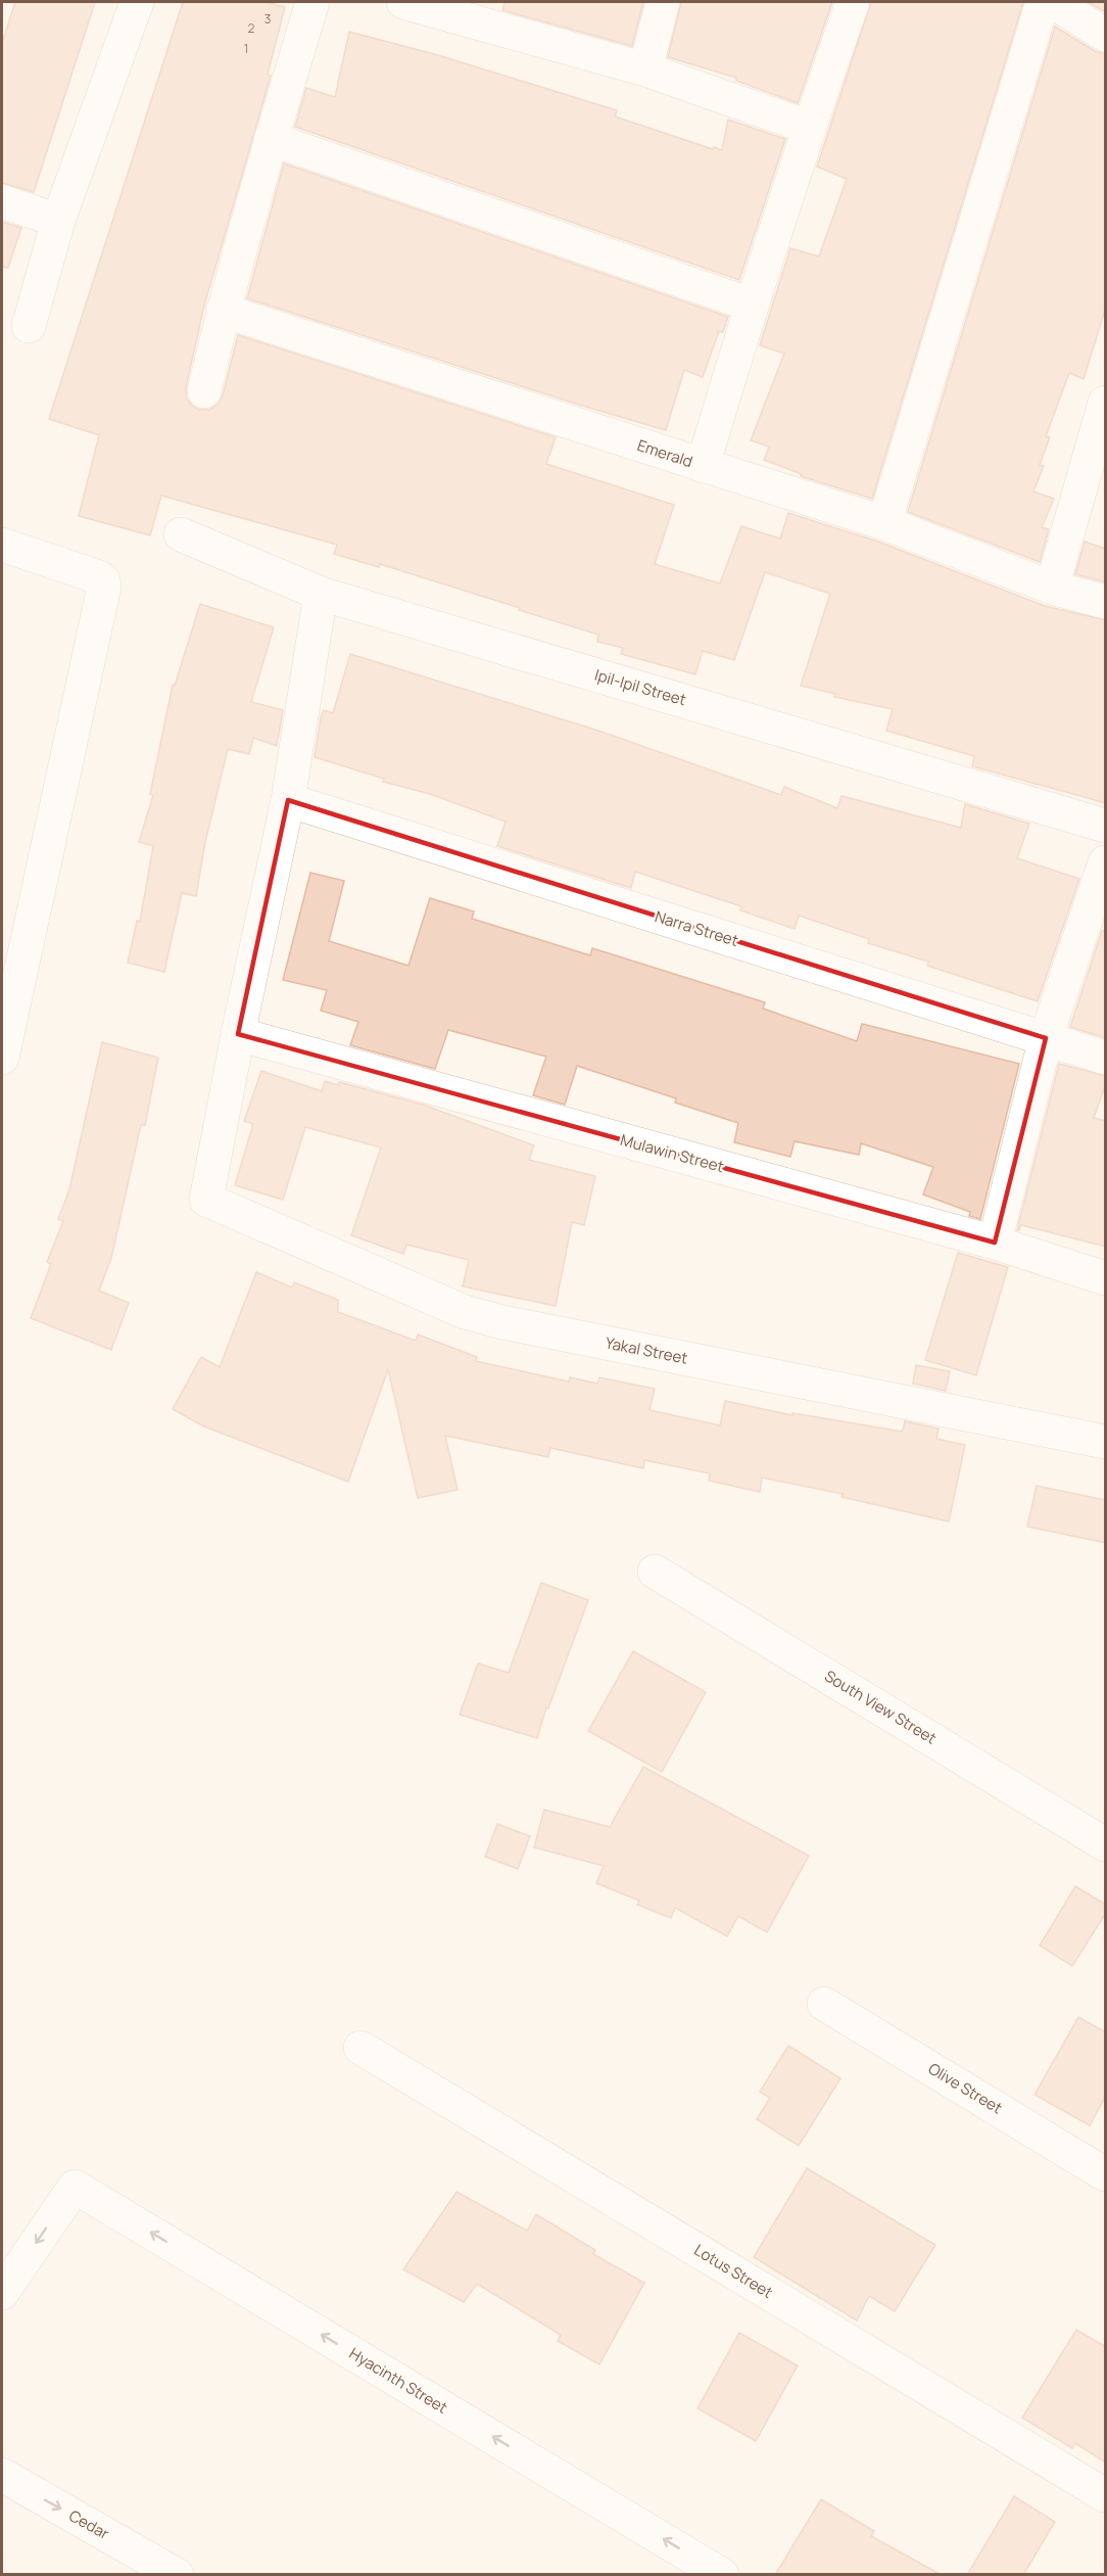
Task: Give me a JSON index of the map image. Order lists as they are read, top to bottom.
{
  "streets": {
    "street": [
      "Emerald",
      "Ipil-Ipil Street",
      "Narra Street",
      "Mulawin Street",
      "Yakal Street",
      "South View Street",
      "Olive Street",
      "Lotus Street",
      "Hyacinth Street",
      "Cedar"
    ]
  },
  "crossings": [
    ["Mulawin Street", "Yakal Street"]
  ],
  "one_way": ["Hyacinth Street", "Cedar"],
  "house_numbers": ["3", "2", "1"]
}
